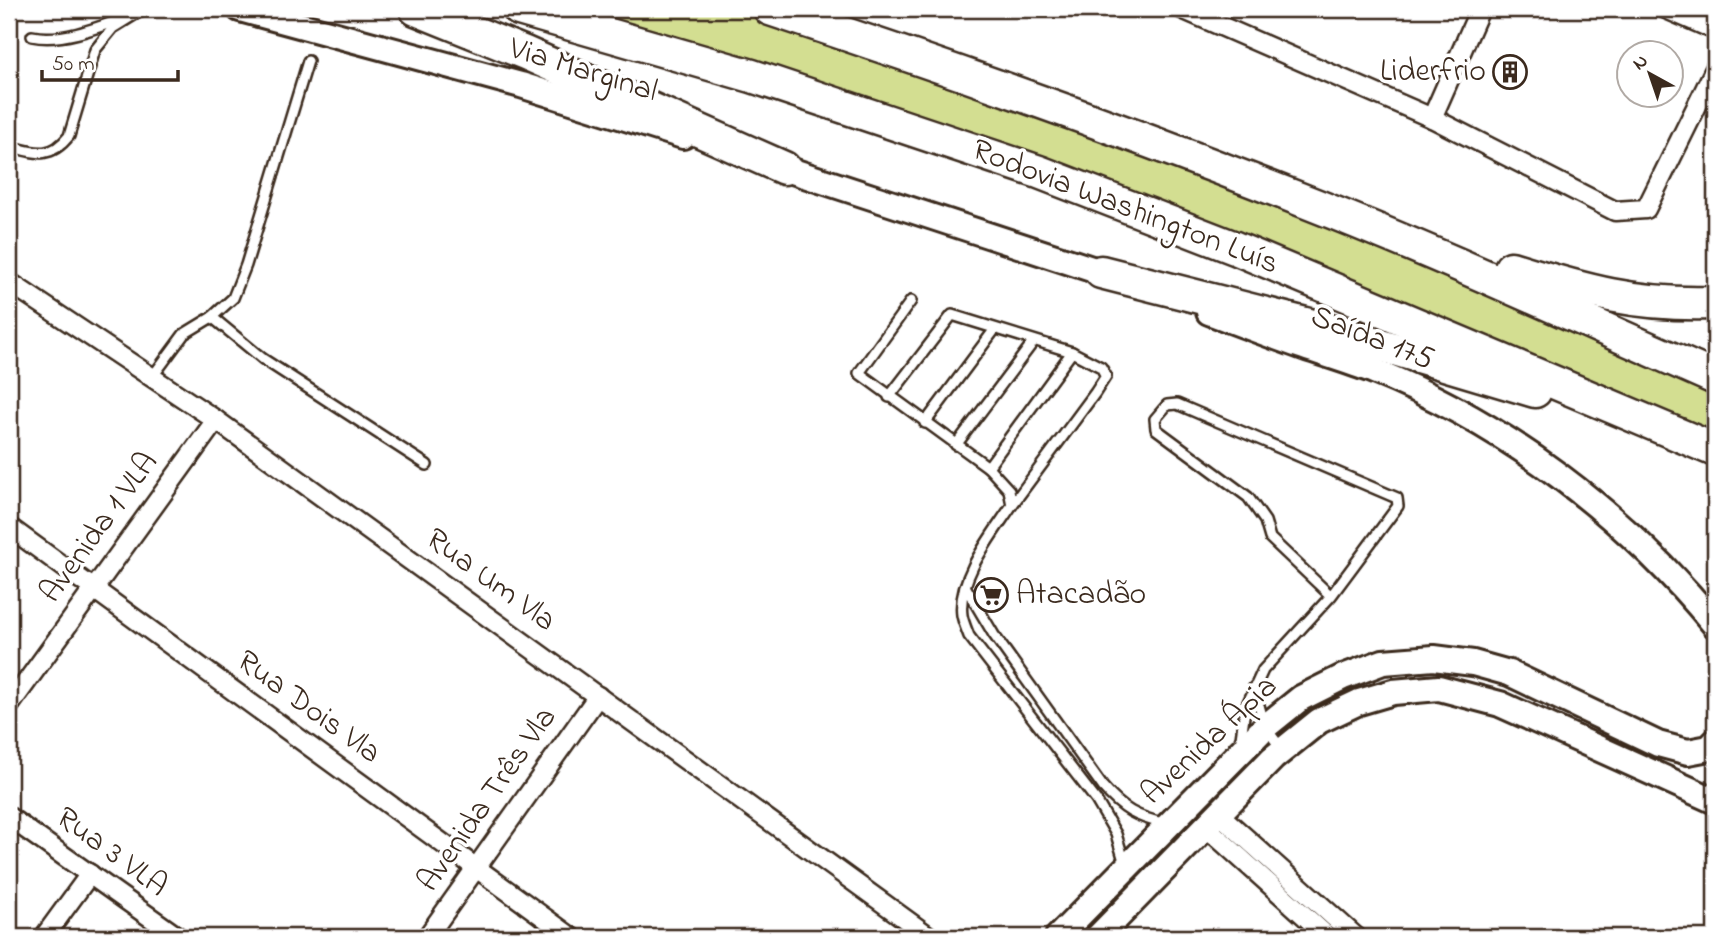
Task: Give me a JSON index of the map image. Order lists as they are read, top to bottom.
{
  "streets": {
    "highway": ["Rodovia Washington Luís"],
    "main road": ["Via Marginal", "Saída 175", "Avenida Ápia"],
    "street": [
      "Avenida 1 VLA",
      "Rua Um Vla",
      "Rua Dois Vla",
      "Avenida Três Vla",
      "Rua 3 VLA"
    ]
  },
  "crossings": [
    ["Via Marginal", "Saída 175"],
    ["Avenida 1 VLA", "Rua Um Vla"],
    ["Avenida 1 VLA", "Rua Dois Vla"],
    ["Rua Um Vla", "Avenida Três Vla"],
    ["Rua Dois Vla", "Avenida Três Vla"]
  ],
  "places": {
    "building": ["Liderfrio"],
    "supermarket": ["Atacadão"]
  },
  "scale_bar": "50 m",
  "north": "top left"
}
